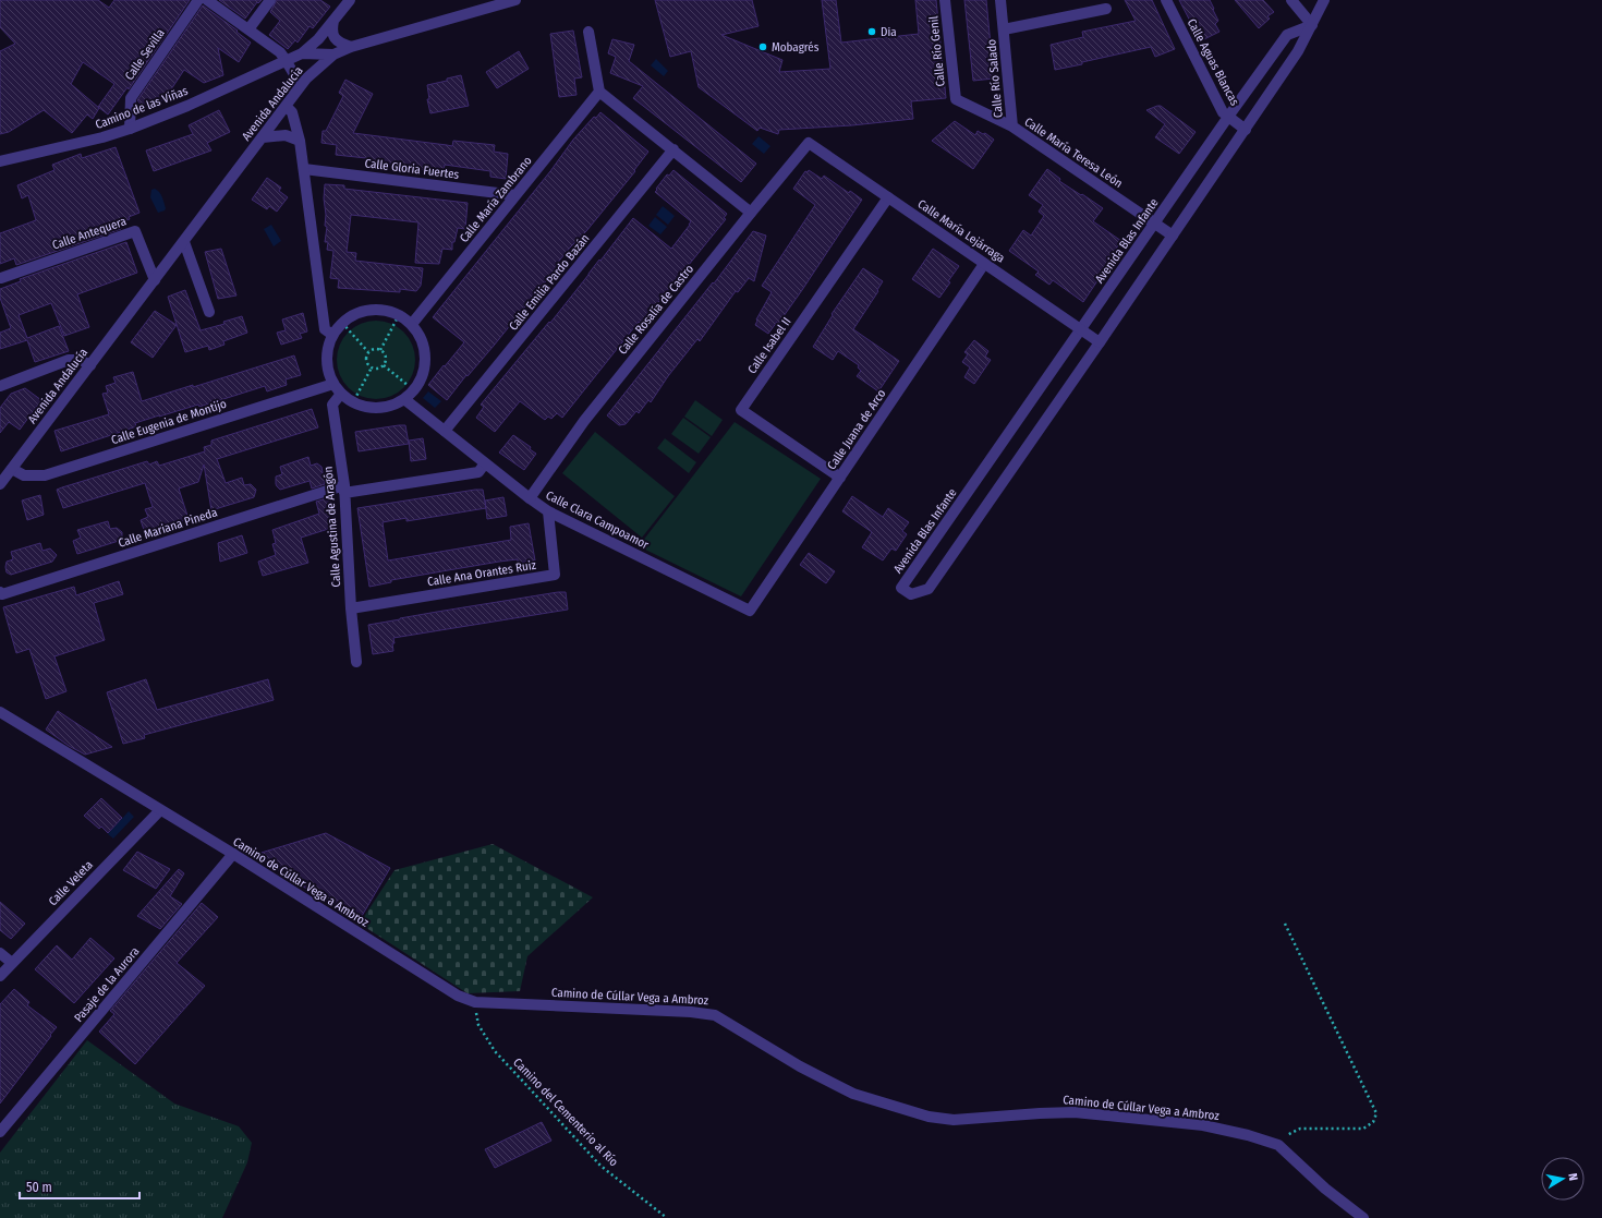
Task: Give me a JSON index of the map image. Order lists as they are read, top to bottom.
{
  "streets": {
    "street": [
      "Calle Río Genil",
      "Calle Sevilla",
      "Calle Aguas Blancas",
      "Calle Río Salado",
      "Avenida Andalucía",
      "Camino de las Viñas",
      "Calle María Teresa León",
      "Calle Gloria Fuertes",
      "Calle María Zambrano",
      "Calle María Lejárraga",
      "Calle Antequera",
      "Avenida Blas Infante",
      "Calle Emilia Pardo Bazán",
      "Calle Rosalía de Castro",
      "Calle Isabel II",
      "Calle Eugenia de Montijo",
      "Calle Juana de Arco",
      "Calle Clara Campoamor",
      "Calle Agustina de Aragón",
      "Calle Mariana Pineda",
      "Calle Ana Orantes Ruiz",
      "Camino de Cúllar Vega a Ambroz",
      "Calle Veleta",
      "Pasaje de la Aurora"
    ],
    "path": ["Camino del Cementerio al Río"]
  },
  "crossings": [
    ["Calle Río Genil", "Calle María Teresa León"],
    ["Calle Sevilla", "Camino de las Viñas"],
    ["Calle Aguas Blancas", "Avenida Blas Infante"],
    ["Calle Río Salado", "Calle María Teresa León"],
    ["Avenida Andalucía", "Calle Antequera"],
    ["Avenida Andalucía", "Calle Eugenia de Montijo"],
    ["Calle María Teresa León", "Avenida Blas Infante"],
    ["Calle Gloria Fuertes", "Calle María Zambrano"],
    ["Calle María Lejárraga", "Avenida Blas Infante"],
    ["Calle María Lejárraga", "Calle Rosalía de Castro"],
    ["Calle María Lejárraga", "Calle Isabel II"],
    ["Calle María Lejárraga", "Calle Juana de Arco"],
    ["Calle Emilia Pardo Bazán", "Calle Clara Campoamor"],
    ["Calle Rosalía de Castro", "Calle Clara Campoamor"],
    ["Calle Isabel II", "Calle Juana de Arco"],
    ["Calle Juana de Arco", "Calle Clara Campoamor"],
    ["Calle Clara Campoamor", "Calle Mariana Pineda"],
    ["Calle Clara Campoamor", "Calle Ana Orantes Ruiz"],
    ["Calle Agustina de Aragón", "Calle Mariana Pineda"],
    ["Calle Agustina de Aragón", "Calle Ana Orantes Ruiz"],
    ["Camino de Cúllar Vega a Ambroz", "Calle Veleta"],
    ["Camino de Cúllar Vega a Ambroz", "Pasaje de la Aurora"],
    ["Camino de Cúllar Vega a Ambroz", "Camino del Cementerio al Río"]
  ],
  "places": ["Dia", "Mobagrés"],
  "scale_bar": "50 m",
  "north": "right"
}
